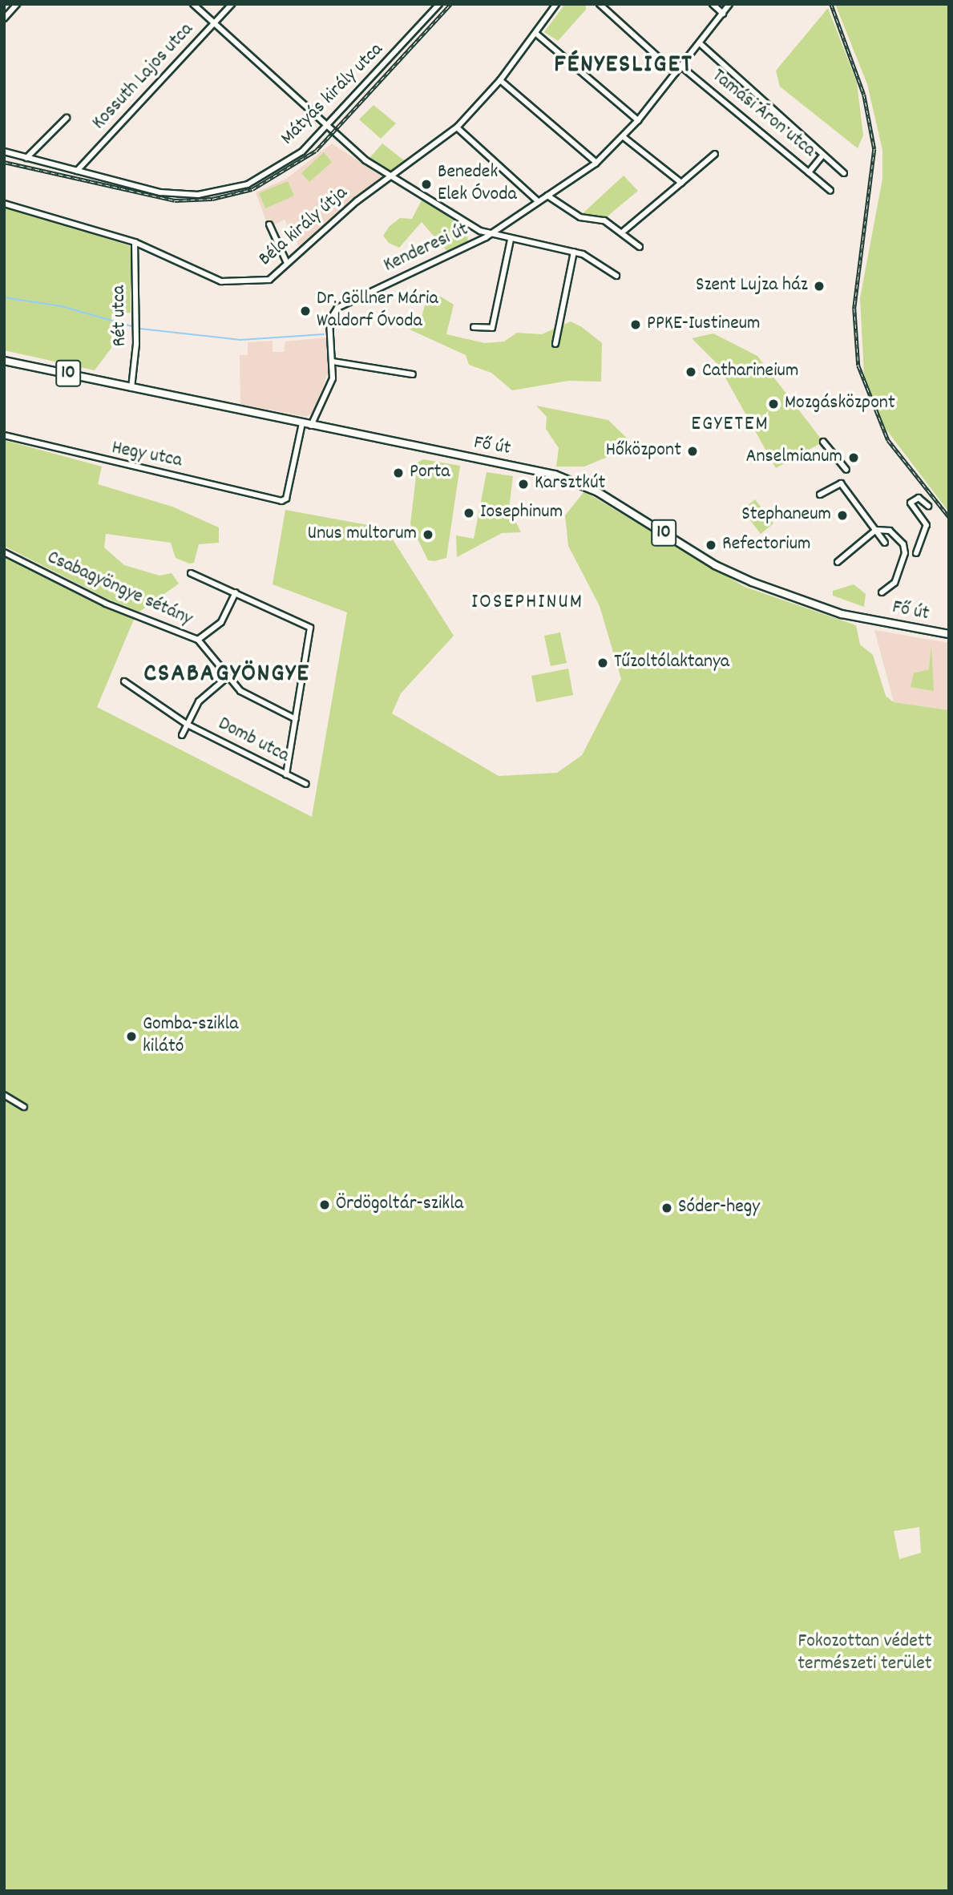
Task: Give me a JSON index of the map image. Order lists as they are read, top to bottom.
{
  "streets": {
    "main road": ["10", "Fő út"],
    "street": [
      "Kossuth Lajos utca",
      "Mátyás király utca",
      "Tamási Áron utca",
      "Béla király útja",
      "Kenderesi út",
      "Rét utca",
      "Hegy utca",
      "Csabagyöngye sétány",
      "Domb utca"
    ]
  },
  "crossings": [
    ["Kossuth Lajos utca", "Mátyás király utca"],
    ["Tamási Áron utca", "Kenderesi út"],
    ["Béla király útja", "Rét utca"],
    ["Kenderesi út", "Fő út"],
    ["Rét utca", "Fő út"],
    ["Fő út", "Hegy utca"],
    ["Csabagyöngye sétány", "Domb utca"]
  ],
  "districts": [
    "FÉNYESLIGET",
    "EGYETEM",
    "IOSEPHINUM",
    "CSABAGYÖNGYE"
  ],
  "parks": ["Fokozottan védett természeti terület"],
  "places": [
    "Benedek Elek Óvoda",
    "Szent Lujza ház",
    "Dr. Göllner Mária Waldorf Óvoda",
    "PPKE-Iustineum",
    "Catharineium",
    "Mozgásközpont",
    "Hőközpont",
    "Anselmianum",
    "Porta",
    "Karsztkút",
    "Iosephinum",
    "Stephaneum",
    "Unus multorum",
    "Refectorium",
    "Tűzoltólaktanya",
    "Gomba-szikla kilátó",
    "Ördögoltár-szikla",
    "Sóder-hegy"
  ]
}
